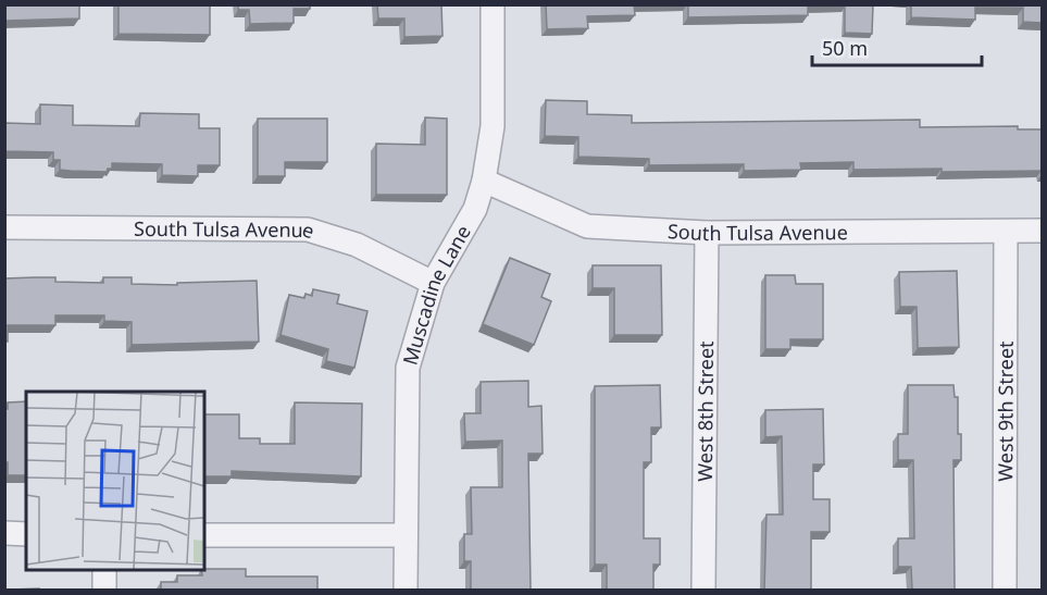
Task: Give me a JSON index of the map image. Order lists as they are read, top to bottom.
{
  "streets": {
    "street": [
      "South Tulsa Avenue",
      "Muscadine Lane",
      "West 8th Street",
      "West 9th Street"
    ]
  },
  "crossings": [
    ["South Tulsa Avenue", "Muscadine Lane"],
    ["South Tulsa Avenue", "West 8th Street"],
    ["South Tulsa Avenue", "West 9th Street"]
  ],
  "scale_bar": "50 m"
}
